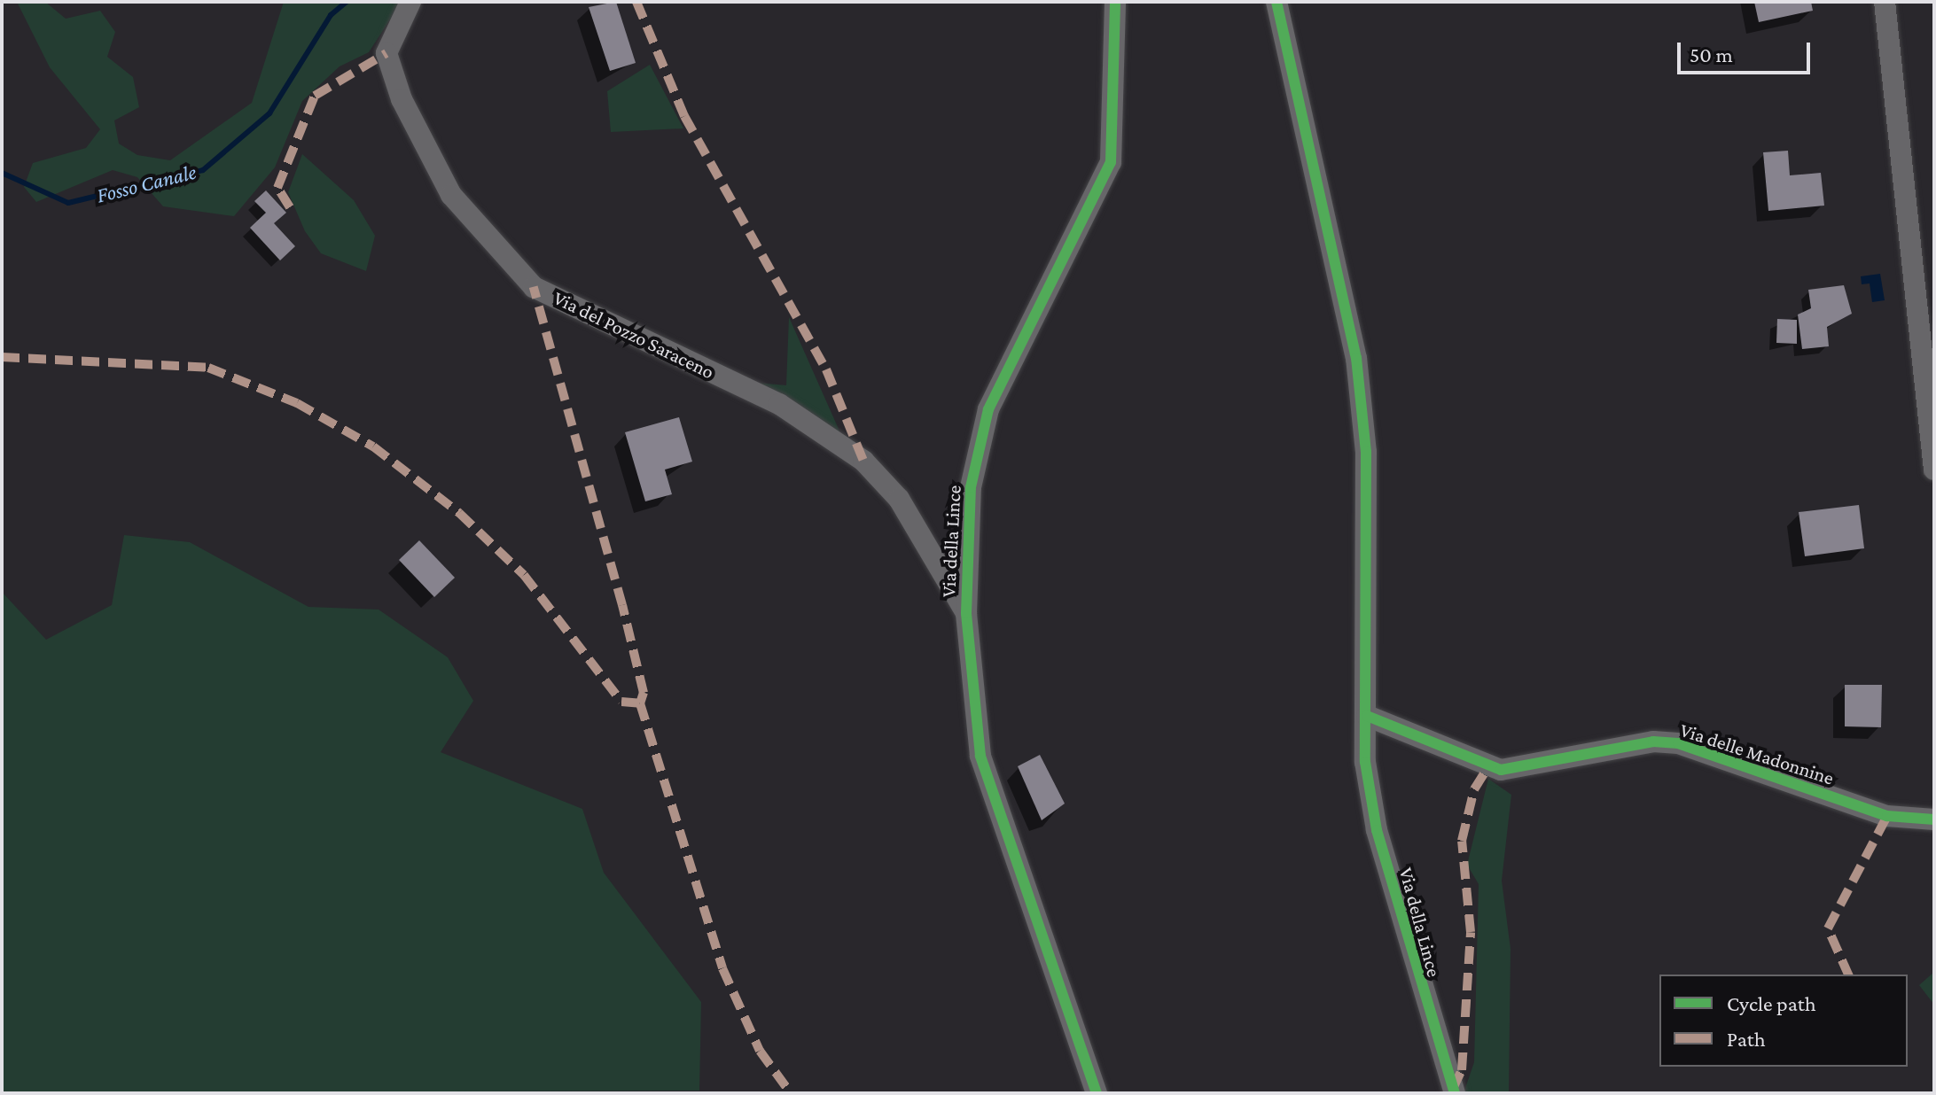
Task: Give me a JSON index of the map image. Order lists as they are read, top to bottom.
{
  "streets": {
    "street": ["Via del Pozzo Saraceno", "Via della Lince", "Via delle Madonnine"]
  },
  "crossings": [
    ["Via del Pozzo Saraceno", "Via della Lince"],
    ["Via della Lince", "Via delle Madonnine"]
  ],
  "water": ["Fosso Canale"],
  "legend": ["Cycle path", "Path"],
  "scale_bar": "50 m"
}
